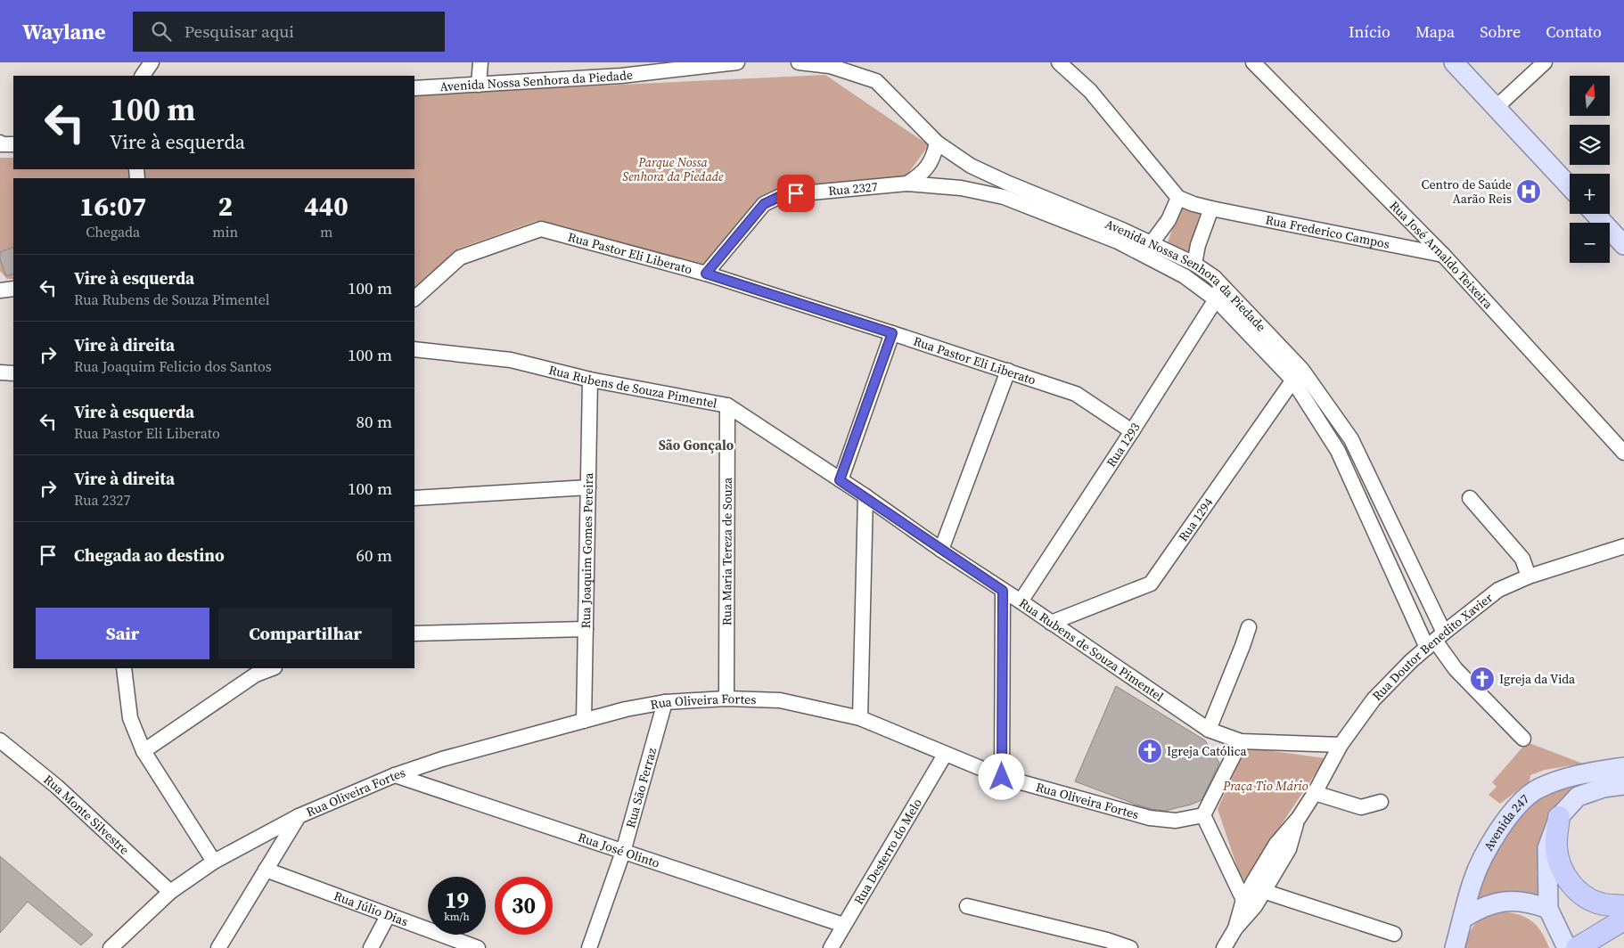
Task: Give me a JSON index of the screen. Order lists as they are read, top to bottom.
{
  "streets": {
    "main road": ["Avenida 247"],
    "street": [
      "Avenida Nossa Senhora da Piedade",
      "Rua 2327",
      "Rua Frederico Campos",
      "Rua Pastor Eli Liberato",
      "Rua José Arnaldo Teixeira",
      "Rua Rubens de Souza Pimentel",
      "Rua 1293",
      "Rua 1294",
      "Rua Joaquim Gomes Pereira",
      "Rua Maria Tereza de Souza",
      "Rua Doutor Benedito Xavier",
      "Rua Oliveira Fortes",
      "Rua São Ferraz",
      "Rua Monte Silvestre",
      "Rua José Olinto",
      "Rua Desterro do Melo",
      "Rua Júlio Dias"
    ]
  },
  "crossings": [
    ["Avenida Nossa Senhora da Piedade", "Rua 2327"],
    ["Avenida Nossa Senhora da Piedade", "Rua 1293"],
    ["Avenida Nossa Senhora da Piedade", "Rua 1294"],
    ["Avenida Nossa Senhora da Piedade", "Rua Doutor Benedito Xavier"],
    ["Rua 2327", "Rua Pastor Eli Liberato"],
    ["Rua Frederico Campos", "Rua José Arnaldo Teixeira"],
    ["Rua Pastor Eli Liberato", "Rua 1293"],
    ["Rua Rubens de Souza Pimentel", "Rua 1293"],
    ["Rua Rubens de Souza Pimentel", "Rua 1294"],
    ["Rua Rubens de Souza Pimentel", "Rua Joaquim Gomes Pereira"],
    ["Rua Rubens de Souza Pimentel", "Rua Maria Tereza de Souza"],
    ["Rua Rubens de Souza Pimentel", "Rua Doutor Benedito Xavier"],
    ["Rua Joaquim Gomes Pereira", "Rua Oliveira Fortes"],
    ["Rua Maria Tereza de Souza", "Rua Oliveira Fortes"],
    ["Rua Oliveira Fortes", "Rua São Ferraz"],
    ["Rua Oliveira Fortes", "Rua Monte Silvestre"],
    ["Rua Oliveira Fortes", "Rua José Olinto"],
    ["Rua Oliveira Fortes", "Rua Desterro do Melo"],
    ["Rua São Ferraz", "Rua José Olinto"],
    ["Rua José Olinto", "Rua Desterro do Melo"]
  ],
  "districts": ["São Gonçalo"],
  "parks": ["Parque Nossa Senhora da Piedade", "Praça Tio Mário"],
  "places": {
    "hospital": ["Centro de Saúde Aarão Reis"],
    "church": ["Igreja da Vida", "Igreja Católica"]
  },
  "north": "top",
  "page": {
    "header": "Waylane",
    "search": "Pesquisar aqui",
    "nav": [
      "Início",
      "Mapa",
      "Sobre",
      "Contato"
    ],
    "map_buttons": ["+", "−"],
    "turn": ["100 m", "Vire à esquerda"],
    "eta": [
      "16:07",
      "Chegada",
      "2",
      "min",
      "440",
      "m"
    ],
    "list": [
      {
        "name": "Vire à esquerda",
        "note": "Rua Rubens de Souza Pimentel",
        "value": "100 m"
      },
      {
        "name": "Vire à direita",
        "note": "Rua Joaquim Felicio dos Santos",
        "value": "100 m"
      },
      {
        "name": "Vire à esquerda",
        "note": "Rua Pastor Eli Liberato",
        "value": "80 m"
      },
      {
        "name": "Vire à direita",
        "note": "Rua 2327",
        "value": "100 m"
      },
      {
        "name": "Chegada ao destino",
        "value": "60 m"
      }
    ],
    "buttons": ["Sair", "Compartilhar"],
    "speed": "19 km/h",
    "limit": "30"
  }
}
